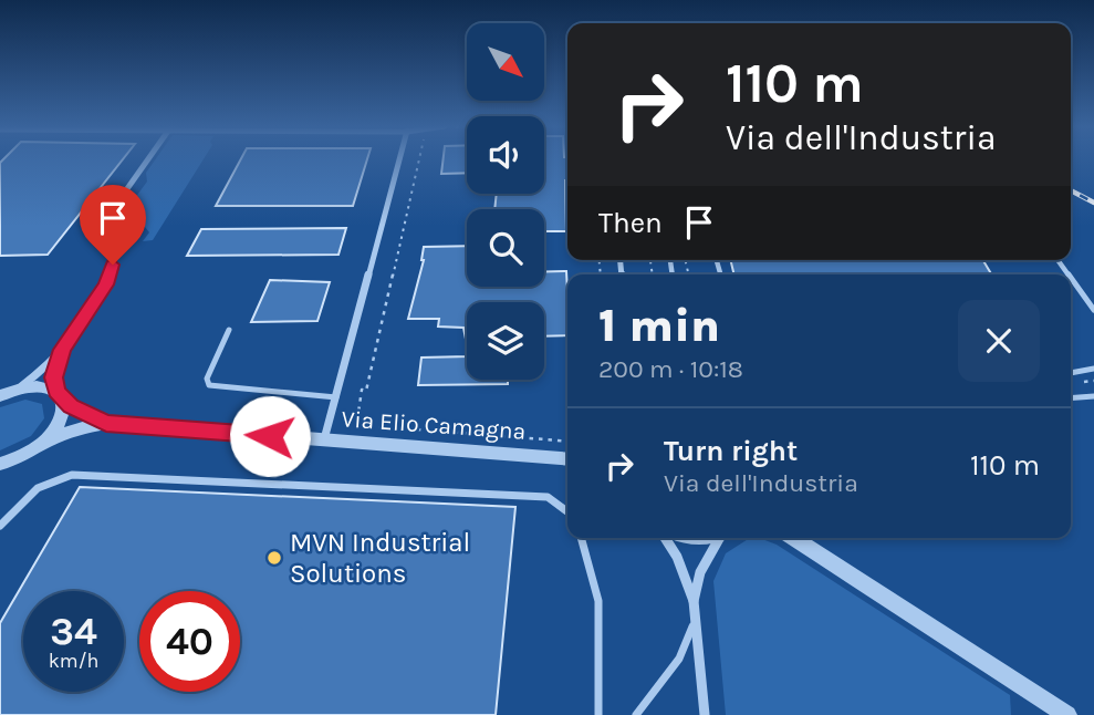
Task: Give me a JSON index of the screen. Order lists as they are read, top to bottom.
{
  "streets": {
    "street": ["Via Elio Camagna"]
  },
  "places": ["MVN Industrial Solutions"],
  "north": "bottom right",
  "page": {
    "turn": ["110 m", "Via dell'Industria"],
    "then": "Then",
    "heading": ["1 min", "200 m · 10:18"],
    "list": [
      {
        "name": "Turn right",
        "note": "Via dell'Industria",
        "value": "110 m"
      }
    ],
    "speed": "34 km/h",
    "limit": "40"
  }
}
